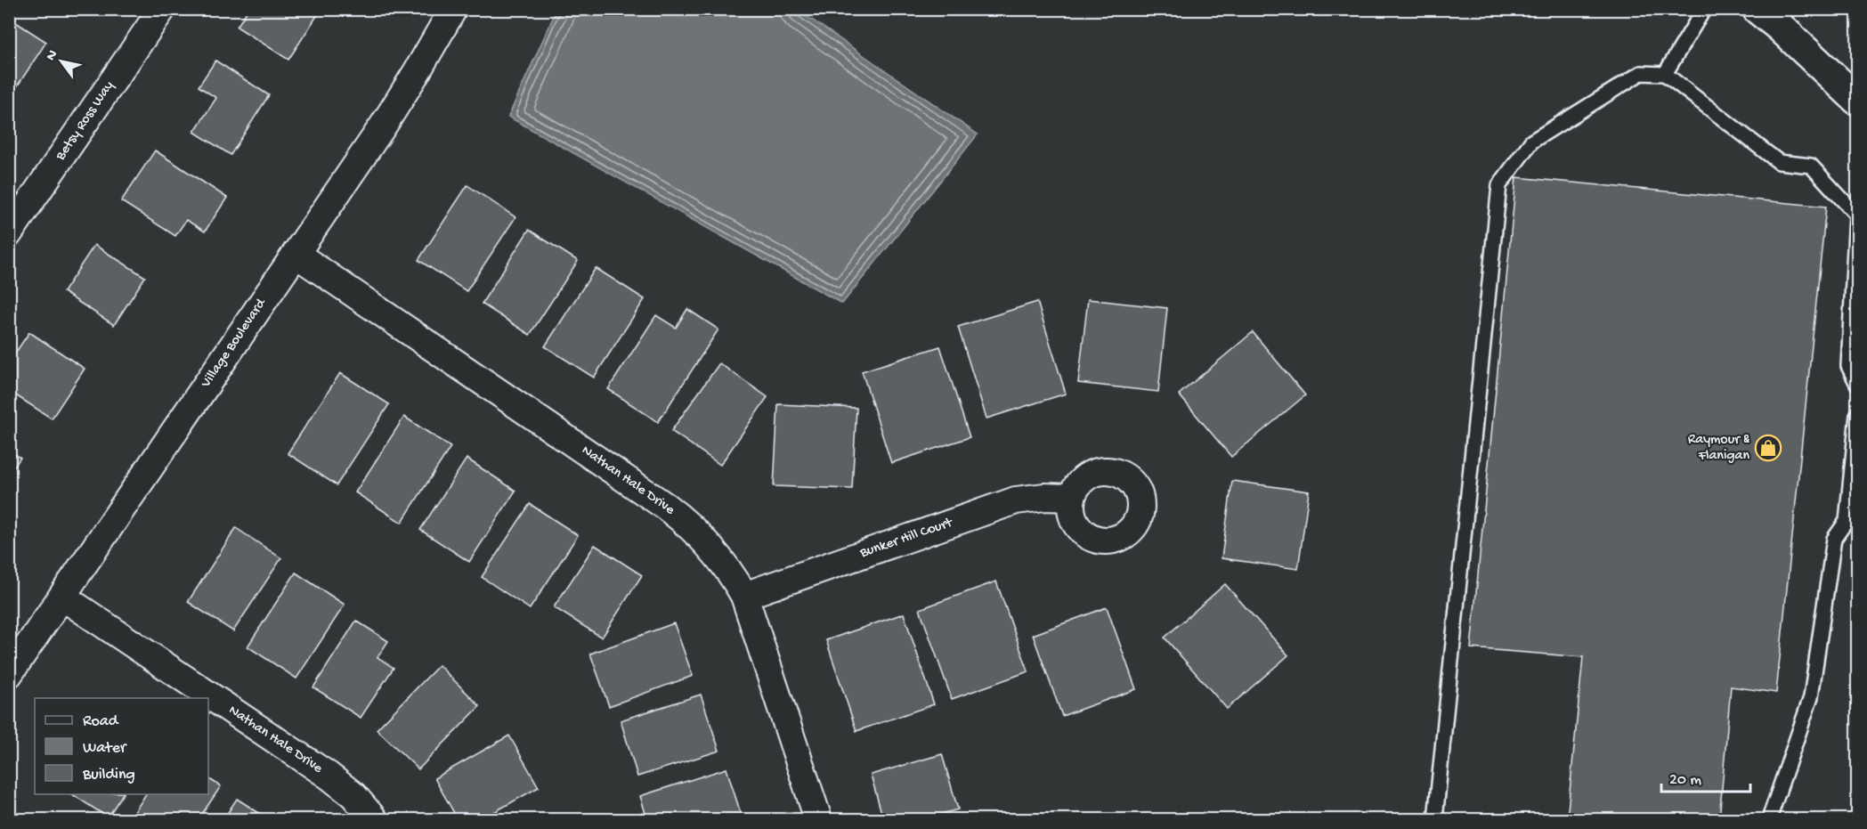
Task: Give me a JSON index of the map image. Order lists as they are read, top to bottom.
{
  "streets": {
    "street": [
      "Betsy Ross Way",
      "Village Boulevard",
      "Nathan Hale Drive",
      "Bunker Hill Court"
    ]
  },
  "crossings": [
    ["Village Boulevard", "Nathan Hale Drive"],
    ["Nathan Hale Drive", "Bunker Hill Court"]
  ],
  "places": {
    "shop": ["Raymour & Flanigan"]
  },
  "legend": ["Road", "Water", "Building"],
  "scale_bar": "20 m",
  "north": "top left"
}
